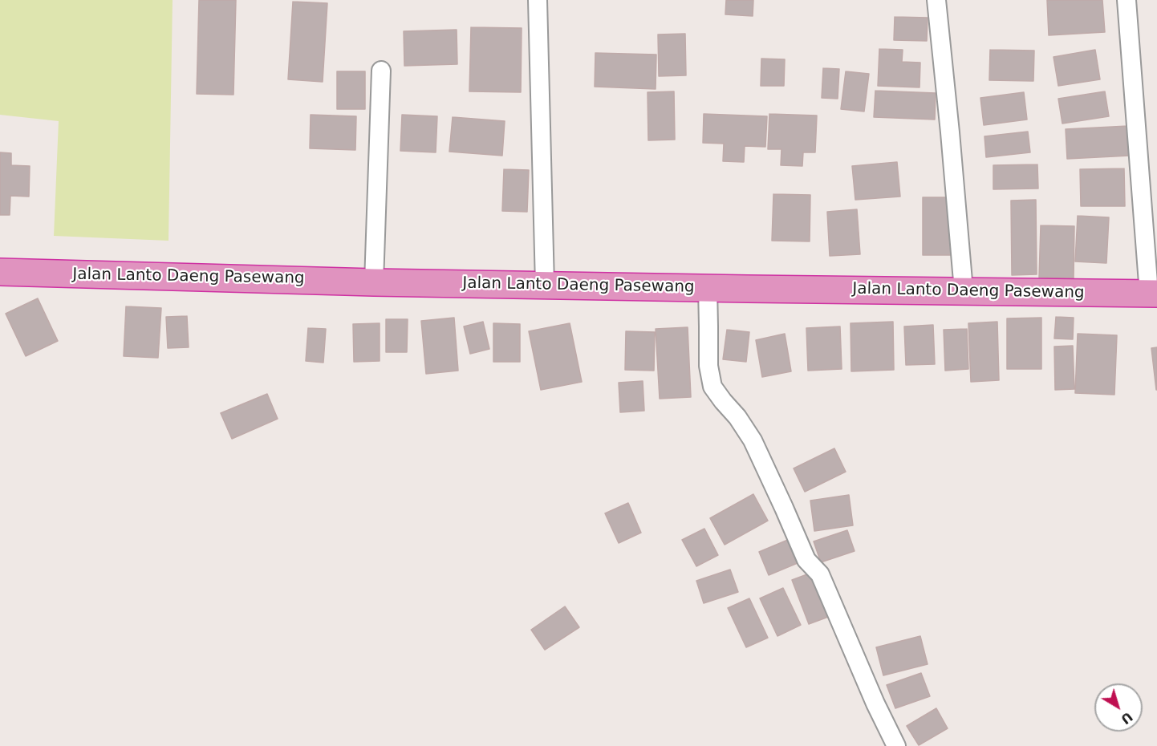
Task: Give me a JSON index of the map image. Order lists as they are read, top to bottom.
{
  "streets": {
    "highway": ["Jalan Lanto Daeng Pasewang"]
  },
  "north": "bottom right"
}
